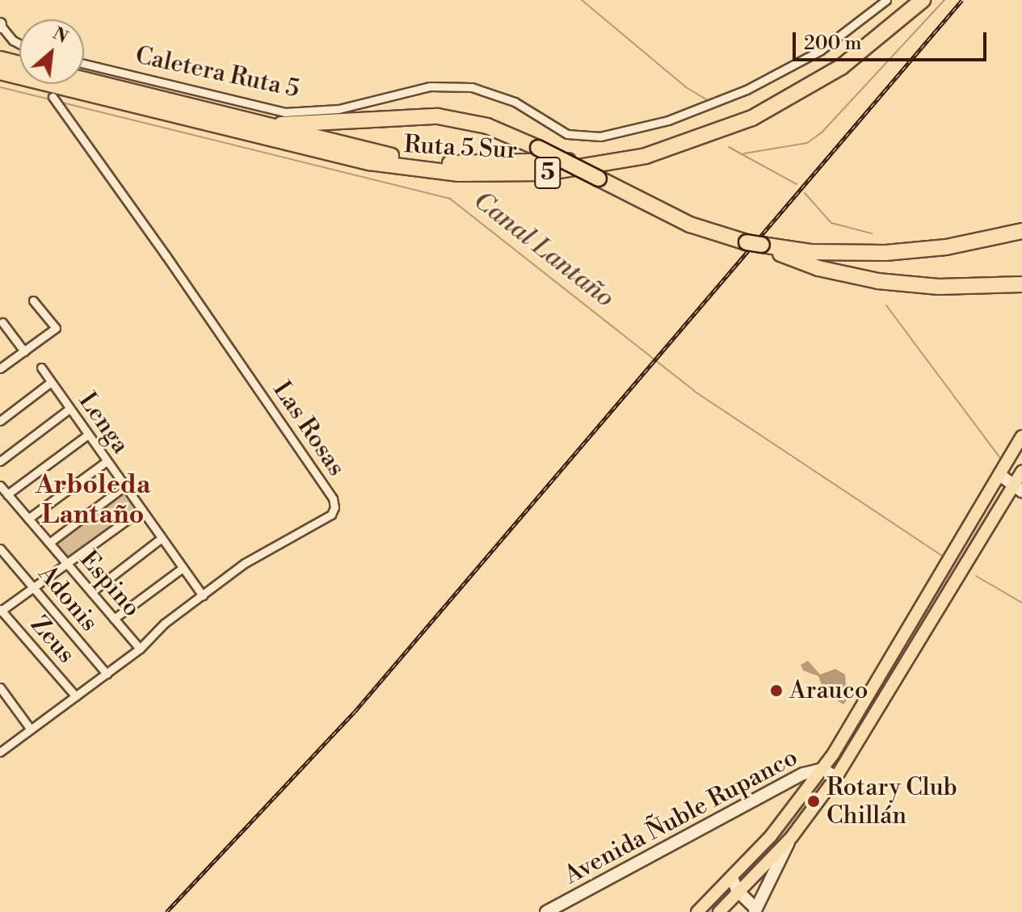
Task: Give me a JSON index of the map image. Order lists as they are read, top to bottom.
{
  "streets": {
    "highway": ["Ruta 5 Sur", "5"],
    "street": [
      "Caletera Ruta 5",
      "Lenga",
      "Las Rosas",
      "Espino",
      "Adonis",
      "Zeus",
      "Avenida Ñuble Rupanco"
    ]
  },
  "crossings": [
    ["Lenga", "Las Rosas"],
    ["Las Rosas", "Espino"],
    ["Las Rosas", "Adonis"],
    ["Las Rosas", "Zeus"]
  ],
  "districts": ["Arboleda Lantaño"],
  "water": ["Canal Lantaño"],
  "places": ["Arauco", "Rotary Club Chillán"],
  "scale_bar": "200 m",
  "north": "top right"
}
